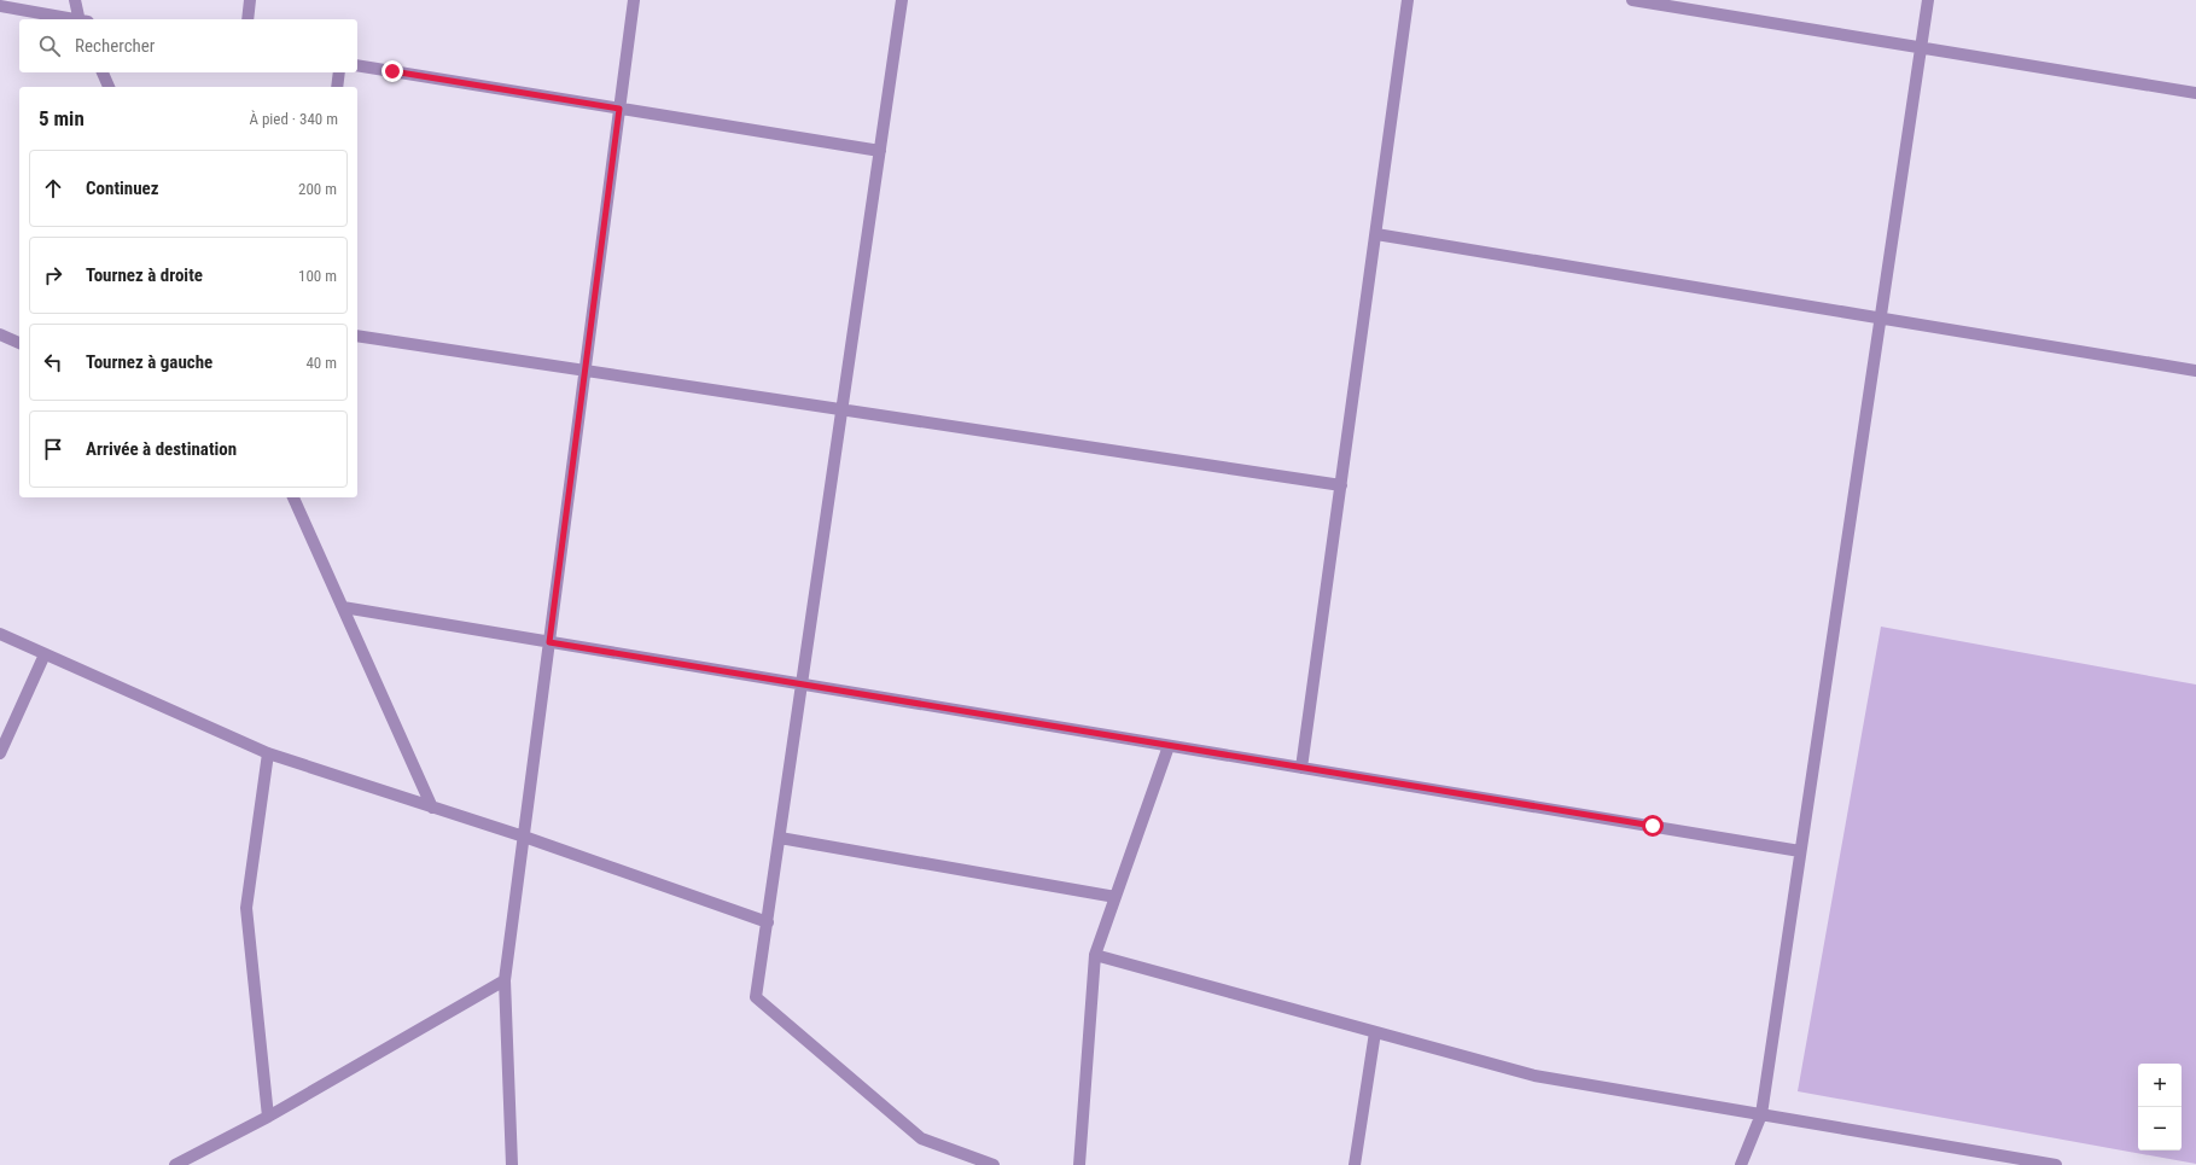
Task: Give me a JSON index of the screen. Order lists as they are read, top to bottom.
{
  "page": {
    "search": "Rechercher",
    "heading": ["5 min", "À pied · 340 m"],
    "list": [
      ["Continuez", "200 m"],
      ["Tournez à droite", "100 m"],
      ["Tournez à gauche", "40 m"],
      "Arrivée à destination"
    ],
    "map_buttons": ["+", "−"]
  }
}
